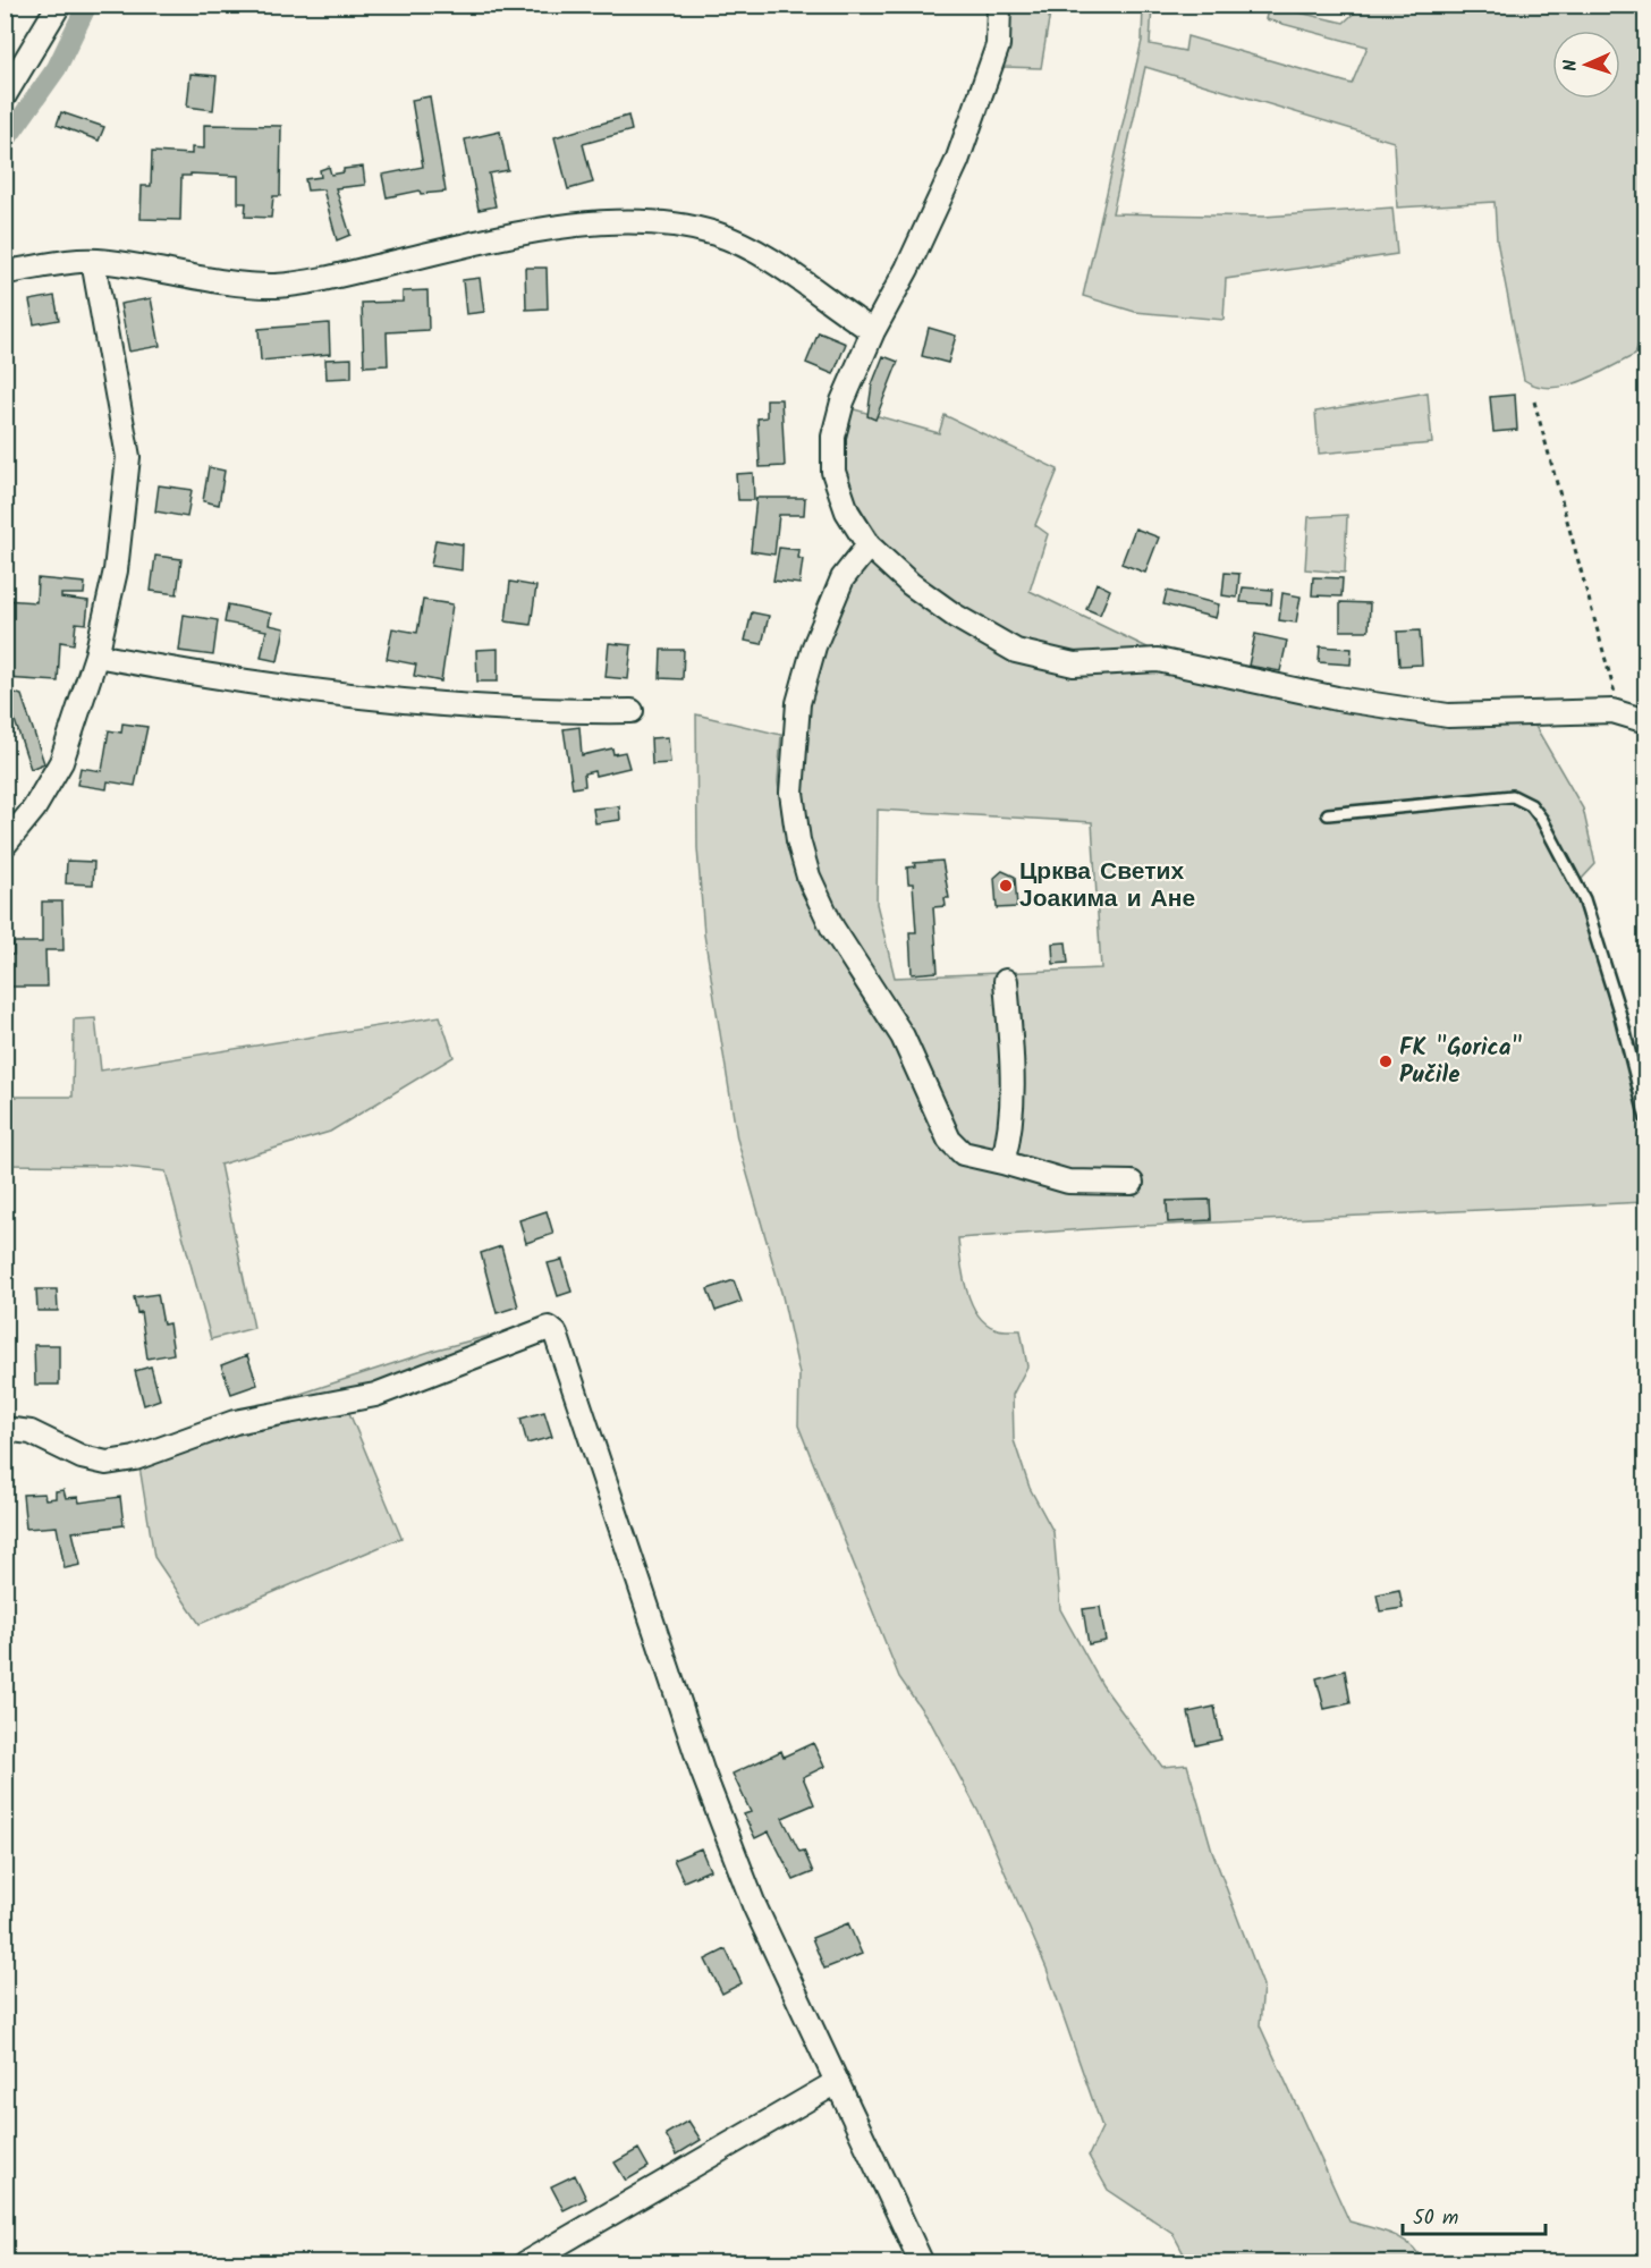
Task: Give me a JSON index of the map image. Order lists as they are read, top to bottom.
{
  "places": ["Црква Светих Јоакима и Ане", "FK \"Gorica\" Pučile"],
  "scale_bar": "50 m",
  "north": "left"
}
